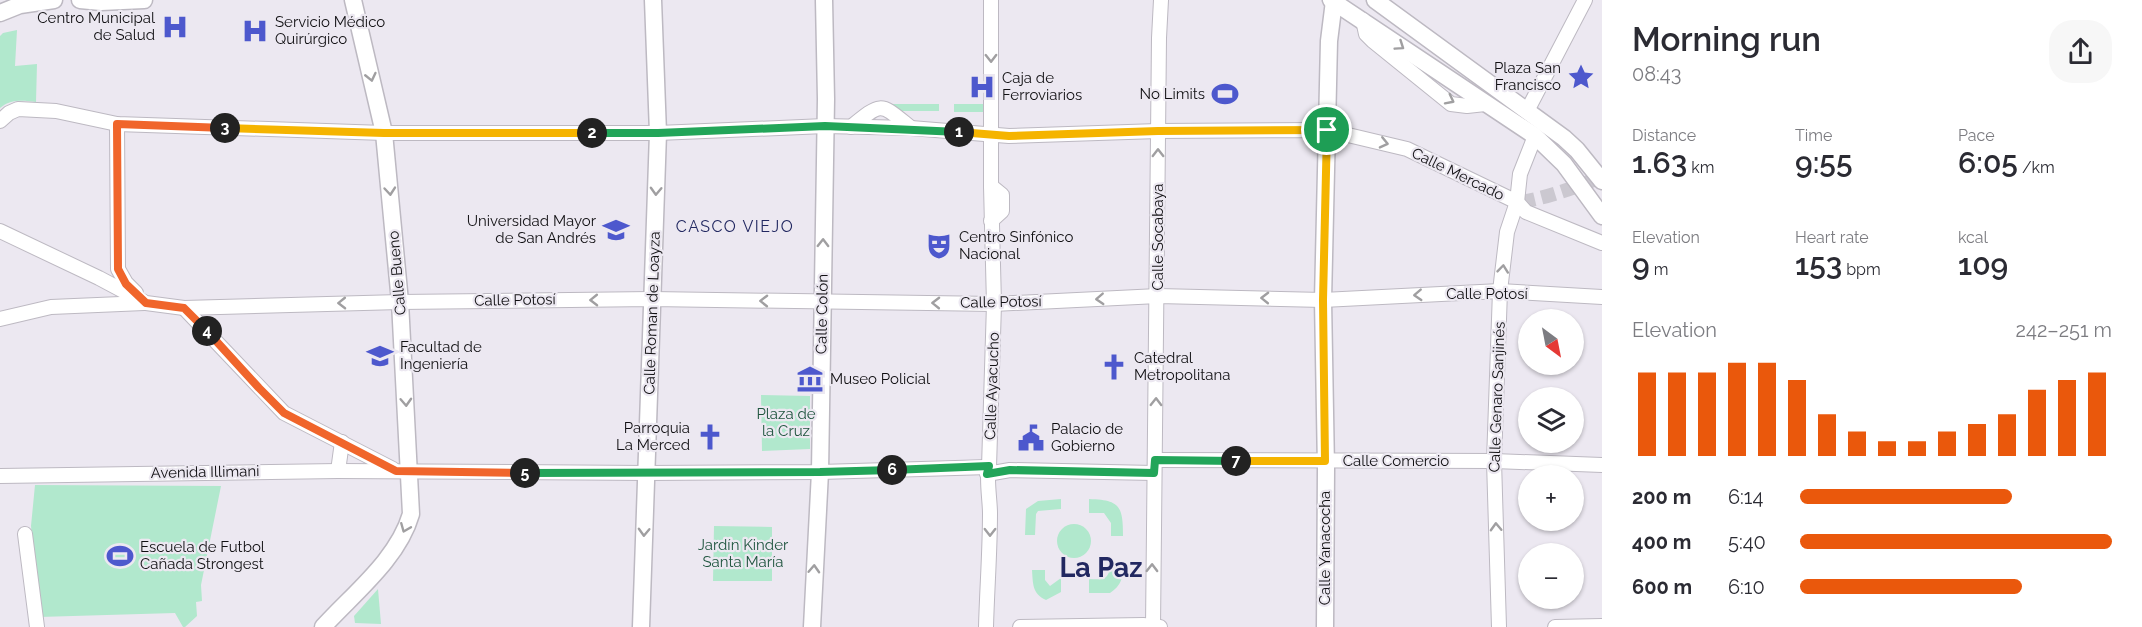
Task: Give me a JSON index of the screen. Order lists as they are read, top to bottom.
{
  "streets": {
    "main road": [
      "Calle Bueno",
      "Calle Roman de Loayza",
      "Calle Colón",
      "Calle Yanacocha"
    ],
    "street": [
      "Calle Mercado",
      "Calle Socabaya",
      "Calle Potosí",
      "Calle Ayacucho",
      "Calle Genaro Sanjinés",
      "Calle Comercio",
      "Avenida Illimani"
    ]
  },
  "crossings": [
    ["Calle Mercado", "Calle Socabaya"],
    ["Calle Mercado", "Calle Bueno"],
    ["Calle Mercado", "Calle Roman de Loayza"],
    ["Calle Mercado", "Calle Colón"],
    ["Calle Mercado", "Calle Ayacucho"],
    ["Calle Mercado", "Calle Genaro Sanjinés"],
    ["Calle Mercado", "Calle Yanacocha"],
    ["Calle Socabaya", "Calle Potosí"],
    ["Calle Socabaya", "Calle Comercio"],
    ["Calle Bueno", "Calle Potosí"],
    ["Calle Bueno", "Calle Comercio"],
    ["Calle Bueno", "Avenida Illimani"],
    ["Calle Potosí", "Calle Roman de Loayza"],
    ["Calle Potosí", "Calle Colón"],
    ["Calle Potosí", "Calle Ayacucho"],
    ["Calle Potosí", "Calle Genaro Sanjinés"],
    ["Calle Potosí", "Calle Yanacocha"],
    ["Calle Roman de Loayza", "Calle Comercio"],
    ["Calle Colón", "Calle Comercio"],
    ["Calle Ayacucho", "Calle Comercio"],
    ["Calle Genaro Sanjinés", "Calle Comercio"],
    ["Calle Comercio", "Avenida Illimani"],
    ["Calle Comercio", "Calle Yanacocha"]
  ],
  "one_way": [
    "Calle Socabaya",
    "Calle Bueno",
    "Calle Potosí",
    "Calle Roman de Loayza",
    "Calle Colón",
    "Calle Ayacucho",
    "Calle Genaro Sanjinés"
  ],
  "districts": ["CASCO VIEJO", "La Paz"],
  "parks": ["Plaza de la Cruz", "Jardín Kinder Santa María"],
  "places": {
    "hospital": ["Centro Municipal de Salud", "Servicio Médico Quirúrgico", "Caja de Ferroviarios"],
    "place": ["Plaza San Francisco"],
    "sports": ["No Limits", "Escuela de Futbol Cañada Strongest"],
    "school or university": ["Universidad Mayor de San Andrés", "Facultad de Ingeniería"],
    "theatre": ["Centro Sinfónico Nacional"],
    "church": ["Catedral Metropolitana", "Parroquia La Merced"],
    "museum": ["Museo Policial"],
    "public building": ["Palacio de Gobierno"]
  },
  "north": "bottom right",
  "page": {
    "heading": ["Morning run", "08:43"],
    "stats": [
      ["Distance", "1.63 km"],
      ["Time", "9:55"],
      ["Pace", "6:05 /km"],
      ["Elevation", "9 m"],
      ["Heart rate", "153 bpm"],
      ["kcal", "109"]
    ],
    "pins": [
      "3",
      "1",
      "2",
      "4",
      "7",
      "6",
      "5"
    ],
    "chart": ["Elevation", "242–251 m"],
    "map_buttons": ["+", "−"],
    "list": [
      {
        "name": "200 m",
        "note": "6:14"
      },
      {
        "name": "400 m",
        "note": "5:40"
      },
      {
        "name": "600 m",
        "note": "6:10"
      }
    ]
  }
}
